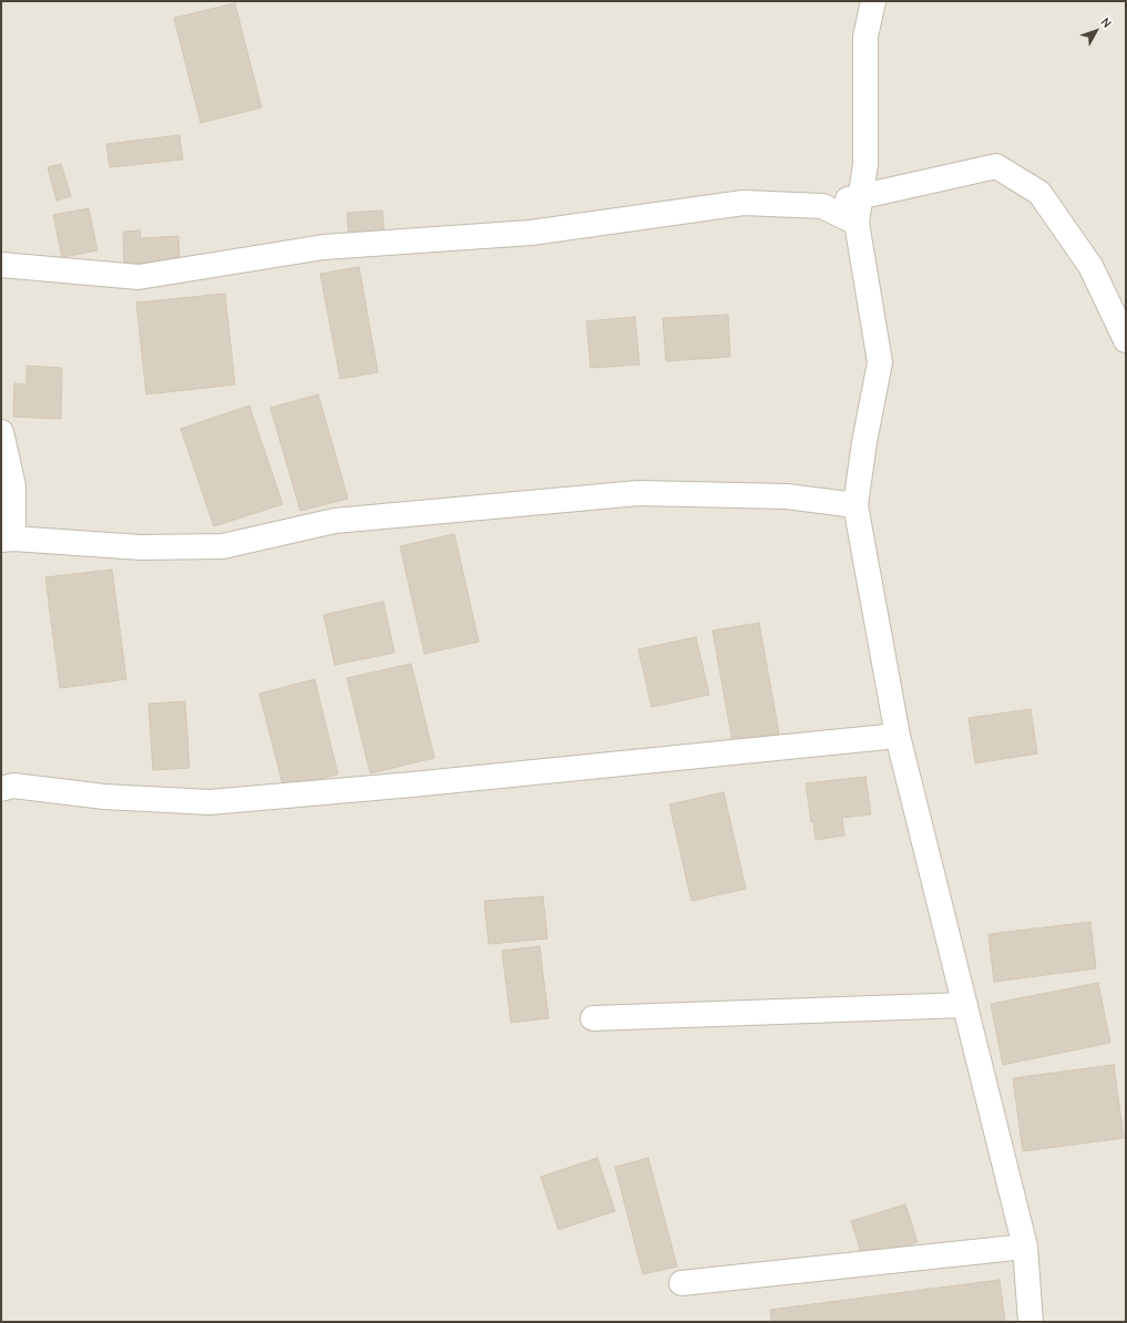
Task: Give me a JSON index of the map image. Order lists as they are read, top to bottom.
{
  "north": "top right"
}
